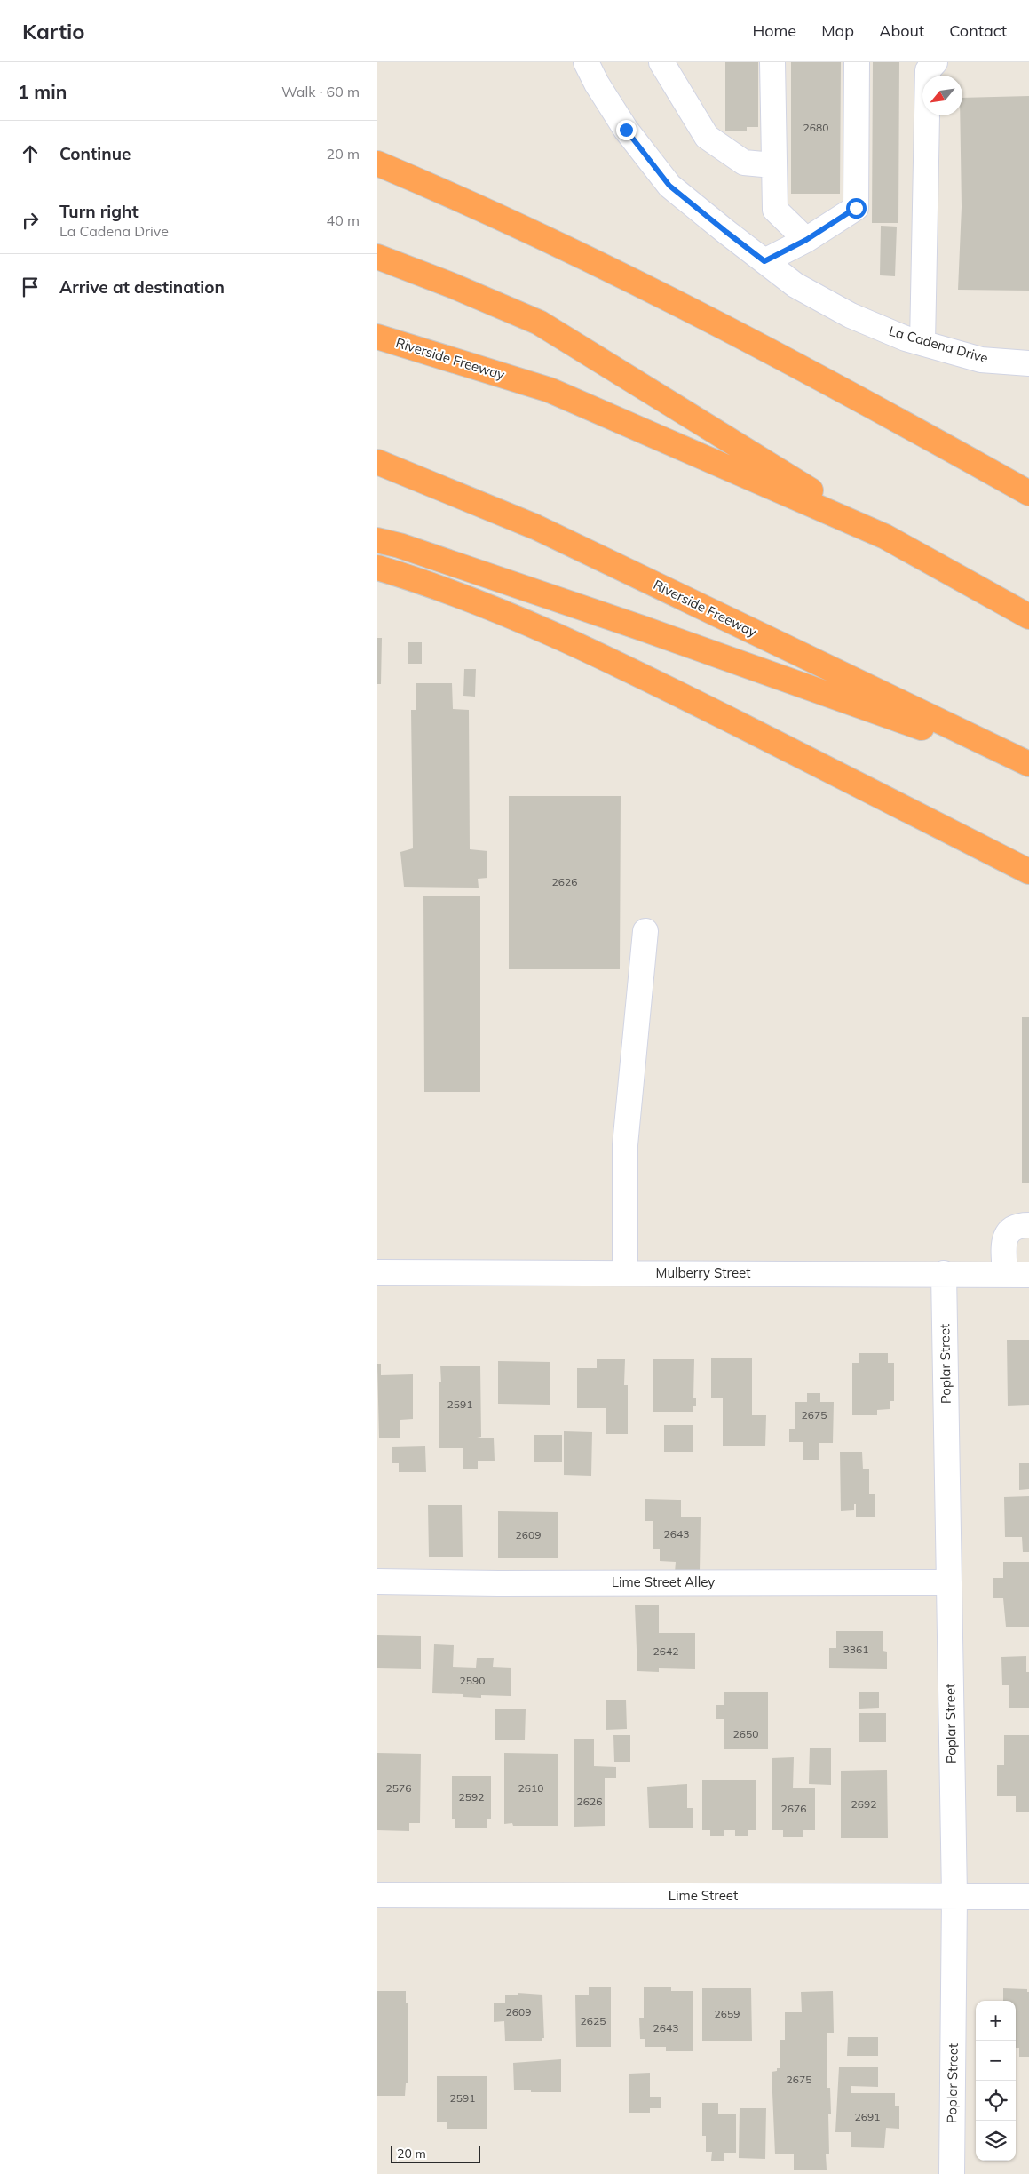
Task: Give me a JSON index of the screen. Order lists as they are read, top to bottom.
{
  "streets": {
    "highway": ["Riverside Freeway"],
    "street": [
      "La Cadena Drive",
      "Mulberry Street",
      "Poplar Street",
      "Lime Street Alley",
      "Lime Street"
    ]
  },
  "crossings": [
    ["Mulberry Street", "Poplar Street"],
    ["Poplar Street", "Lime Street Alley"],
    ["Poplar Street", "Lime Street"]
  ],
  "house_numbers": [
    "2680",
    "2626",
    "2591",
    "2675",
    "2643",
    "2609",
    "3361",
    "2642",
    "2590",
    "2650",
    "2576",
    "2610",
    "2592",
    "2626",
    "2692",
    "2676",
    "2609",
    "2659",
    "2625",
    "2643",
    "2675",
    "2591",
    "2691"
  ],
  "scale_bar": "20 m",
  "north": "bottom left",
  "page": {
    "header": "Kartio",
    "nav": [
      "Home",
      "Map",
      "About",
      "Contact"
    ],
    "heading": ["1 min", "Walk · 60 m"],
    "list": [
      ["Continue", "20 m"],
      ["Turn right", "La Cadena Drive", "40 m"],
      "Arrive at destination"
    ],
    "map_buttons": ["+", "−"],
    "scale": "20 m"
  }
}
